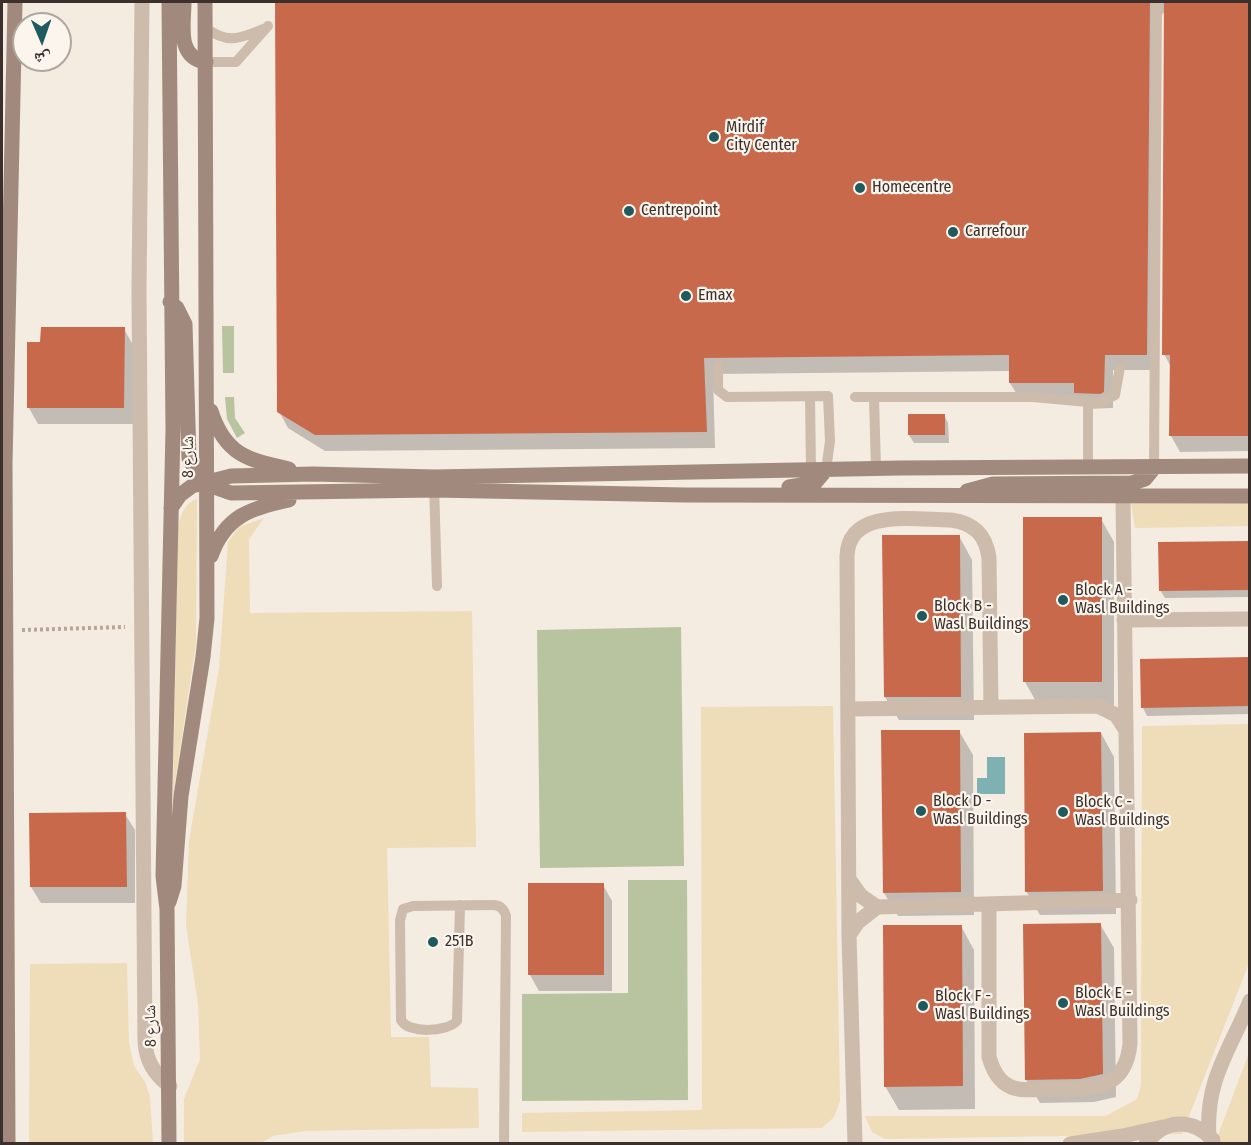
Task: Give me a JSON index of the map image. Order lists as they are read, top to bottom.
{
  "streets": {
    "street": ["شارع 8"]
  },
  "places": [
    "Mirdif City Center",
    "Homecentre",
    "Centrepoint",
    "Carrefour",
    "Emax",
    "Block A - Wasl Buildings",
    "Block B - Wasl Buildings",
    "Block D - Wasl Buildings",
    "Block C - Wasl Buildings",
    "251B",
    "Block E - Wasl Buildings",
    "Block F - Wasl Buildings"
  ],
  "north": "bottom"
}
